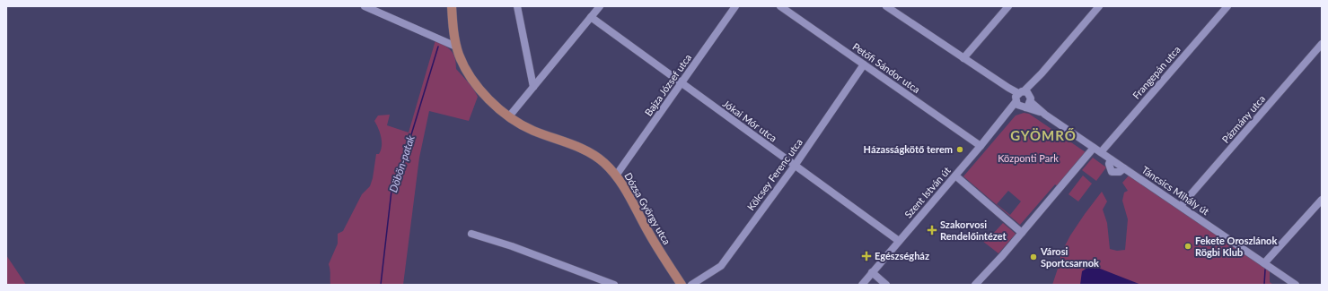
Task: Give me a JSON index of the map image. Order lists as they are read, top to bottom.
{
  "streets": {
    "main road": ["Dózsa György utca"],
    "street": [
      "Petőfi Sándor utca",
      "Frangepán utca",
      "Bajza József utca",
      "Pázmány utca",
      "Jókai Mór utca",
      "Kölcsey Ferenc utca",
      "Táncsics Mihály út",
      "Szent István út"
    ]
  },
  "crossings": [
    ["Petőfi Sándor utca", "Kölcsey Ferenc utca"],
    ["Petőfi Sándor utca", "Szent István út"],
    ["Frangepán utca", "Táncsics Mihály út"],
    ["Bajza József utca", "Jókai Mór utca"],
    ["Bajza József utca", "Dózsa György utca"],
    ["Pázmány utca", "Táncsics Mihály út"],
    ["Jókai Mór utca", "Kölcsey Ferenc utca"],
    ["Jókai Mór utca", "Szent István út"]
  ],
  "districts": ["GYÖMRŐ"],
  "water": ["Döbön-patak"],
  "parks": ["Központi Park"],
  "places": {
    "other": ["Házasságkötő terem", "Fekete Oroszlánok Rögbi Klub", "Városi Sportcsarnok"],
    "health": ["Szakorvosi Rendelőintézet", "Egészségház"]
  }
}
